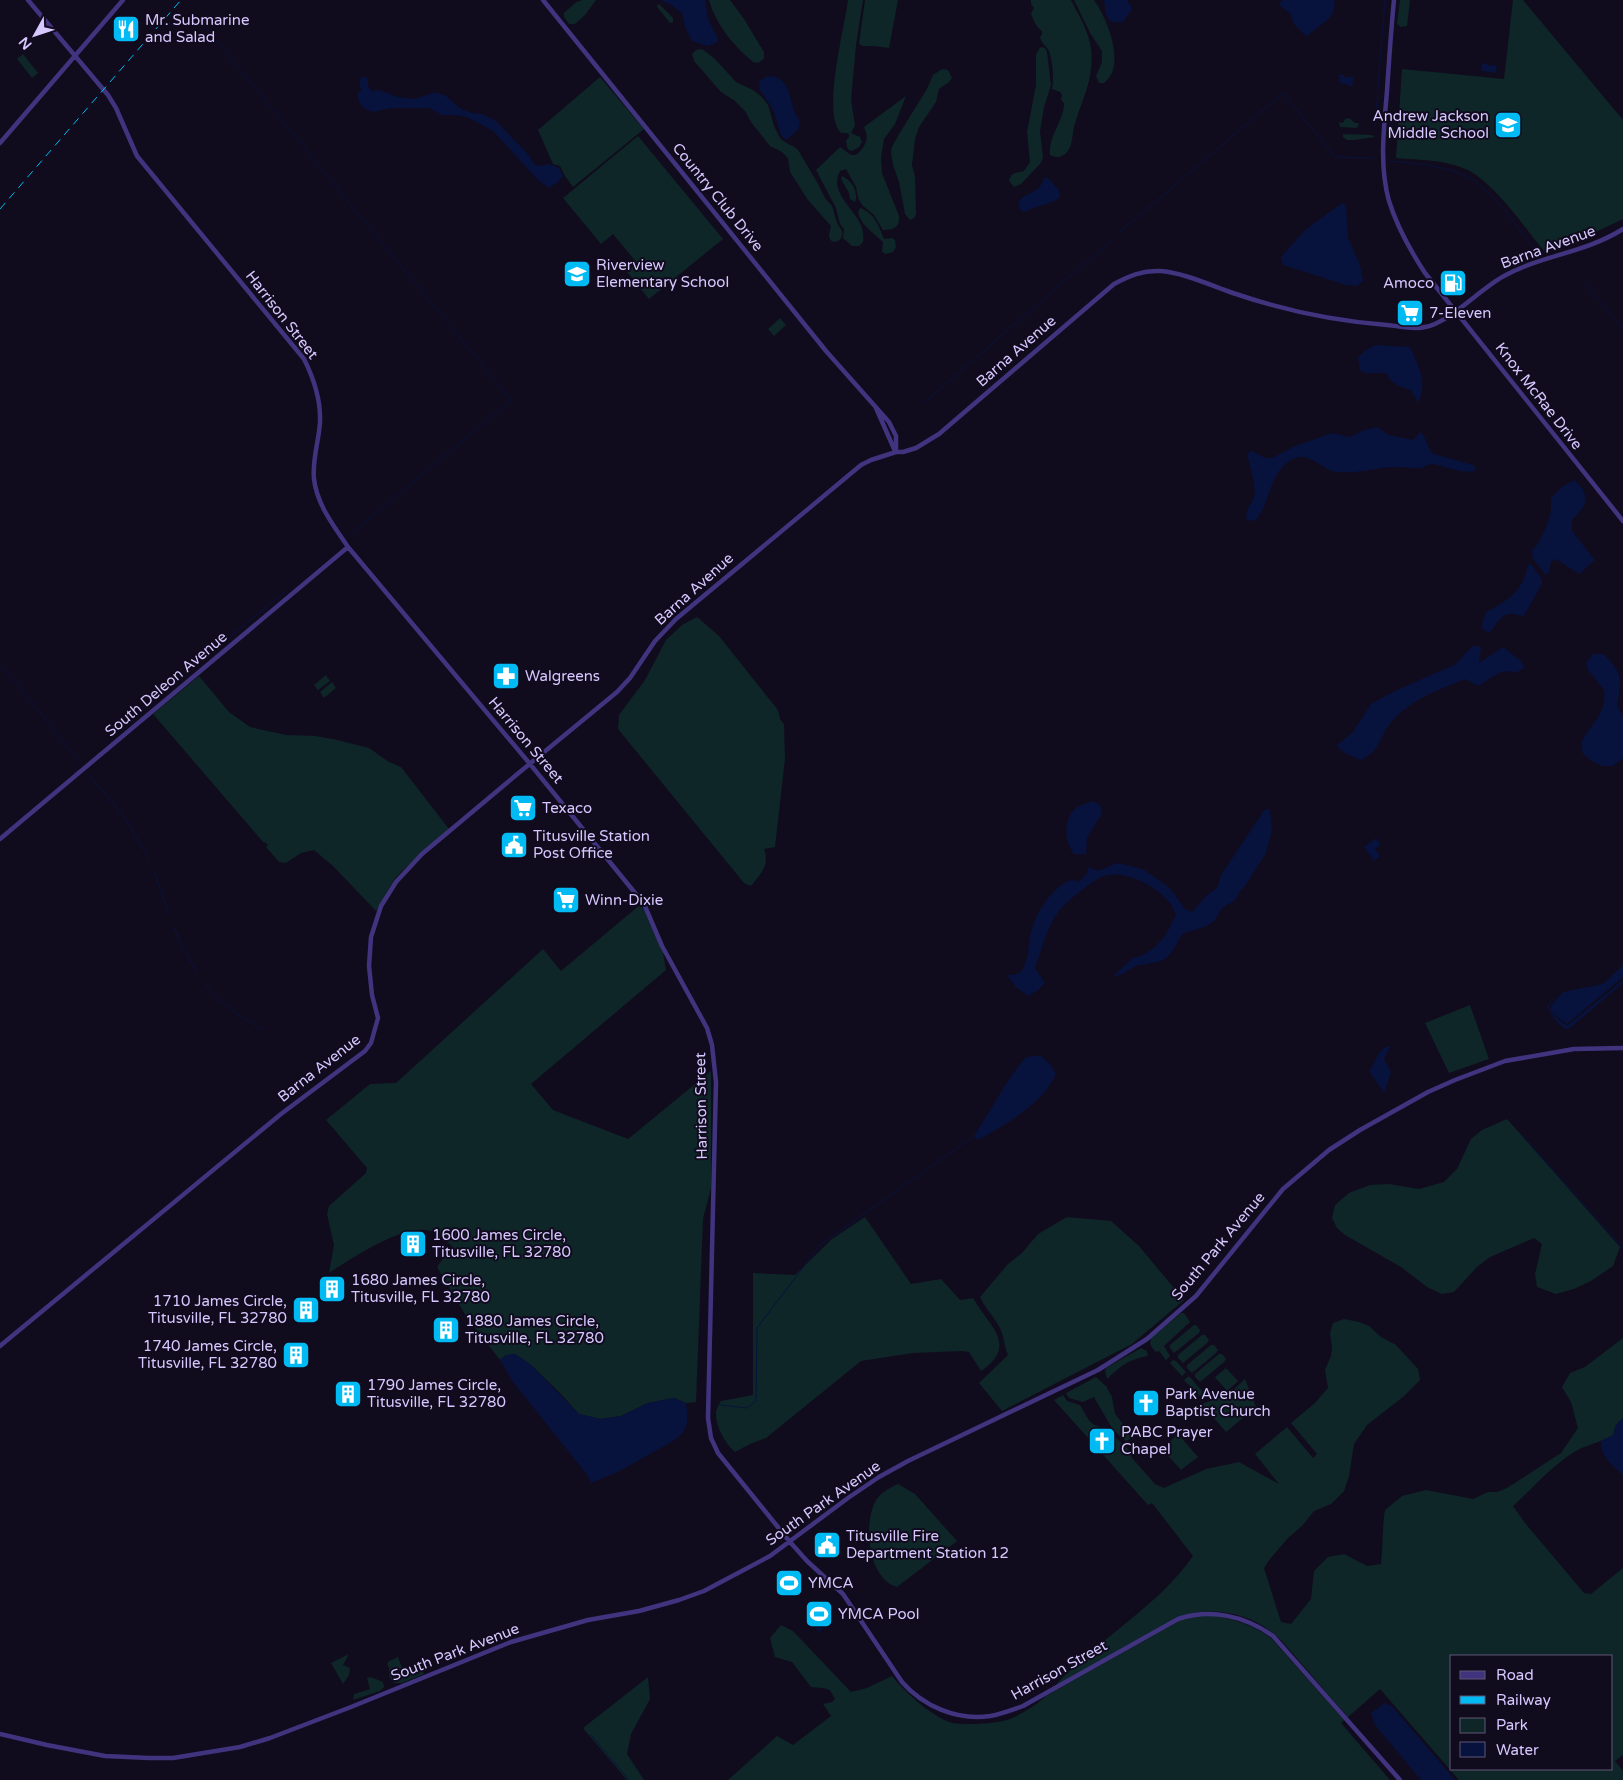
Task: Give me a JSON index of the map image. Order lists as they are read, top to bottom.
{
  "streets": {
    "street": [
      "Country Club Drive",
      "Barna Avenue",
      "Harrison Street",
      "Knox McRae Drive",
      "South Deleon Avenue",
      "South Park Avenue"
    ]
  },
  "crossings": [
    ["Country Club Drive", "Barna Avenue"],
    ["Barna Avenue", "Harrison Street"],
    ["Barna Avenue", "Knox McRae Drive"],
    ["Harrison Street", "South Deleon Avenue"],
    ["Harrison Street", "South Park Avenue"]
  ],
  "places": {
    "restaurant": ["Mr. Submarine and Salad"],
    "school or university": ["Andrew Jackson Middle School", "Riverview Elementary School"],
    "fuel station": ["Amoco"],
    "supermarket": ["7-Eleven", "Texaco", "Winn-Dixie"],
    "pharmacy": ["Walgreens"],
    "public building": ["Titusville Station Post Office", "Titusville Fire Department Station 12"],
    "building": [
      "1600 James Circle, Titusville, FL 32780",
      "1680 James Circle, Titusville, FL 32780",
      "1710 James Circle, Titusville, FL 32780",
      "1880 James Circle, Titusville, FL 32780",
      "1740 James Circle, Titusville, FL 32780",
      "1790 James Circle, Titusville, FL 32780"
    ],
    "church": ["Park Avenue Baptist Church", "PABC Prayer Chapel"],
    "sports": ["YMCA", "YMCA Pool"]
  },
  "legend": [
    "Road",
    "Railway",
    "Park",
    "Water"
  ],
  "north": "bottom left"
}
